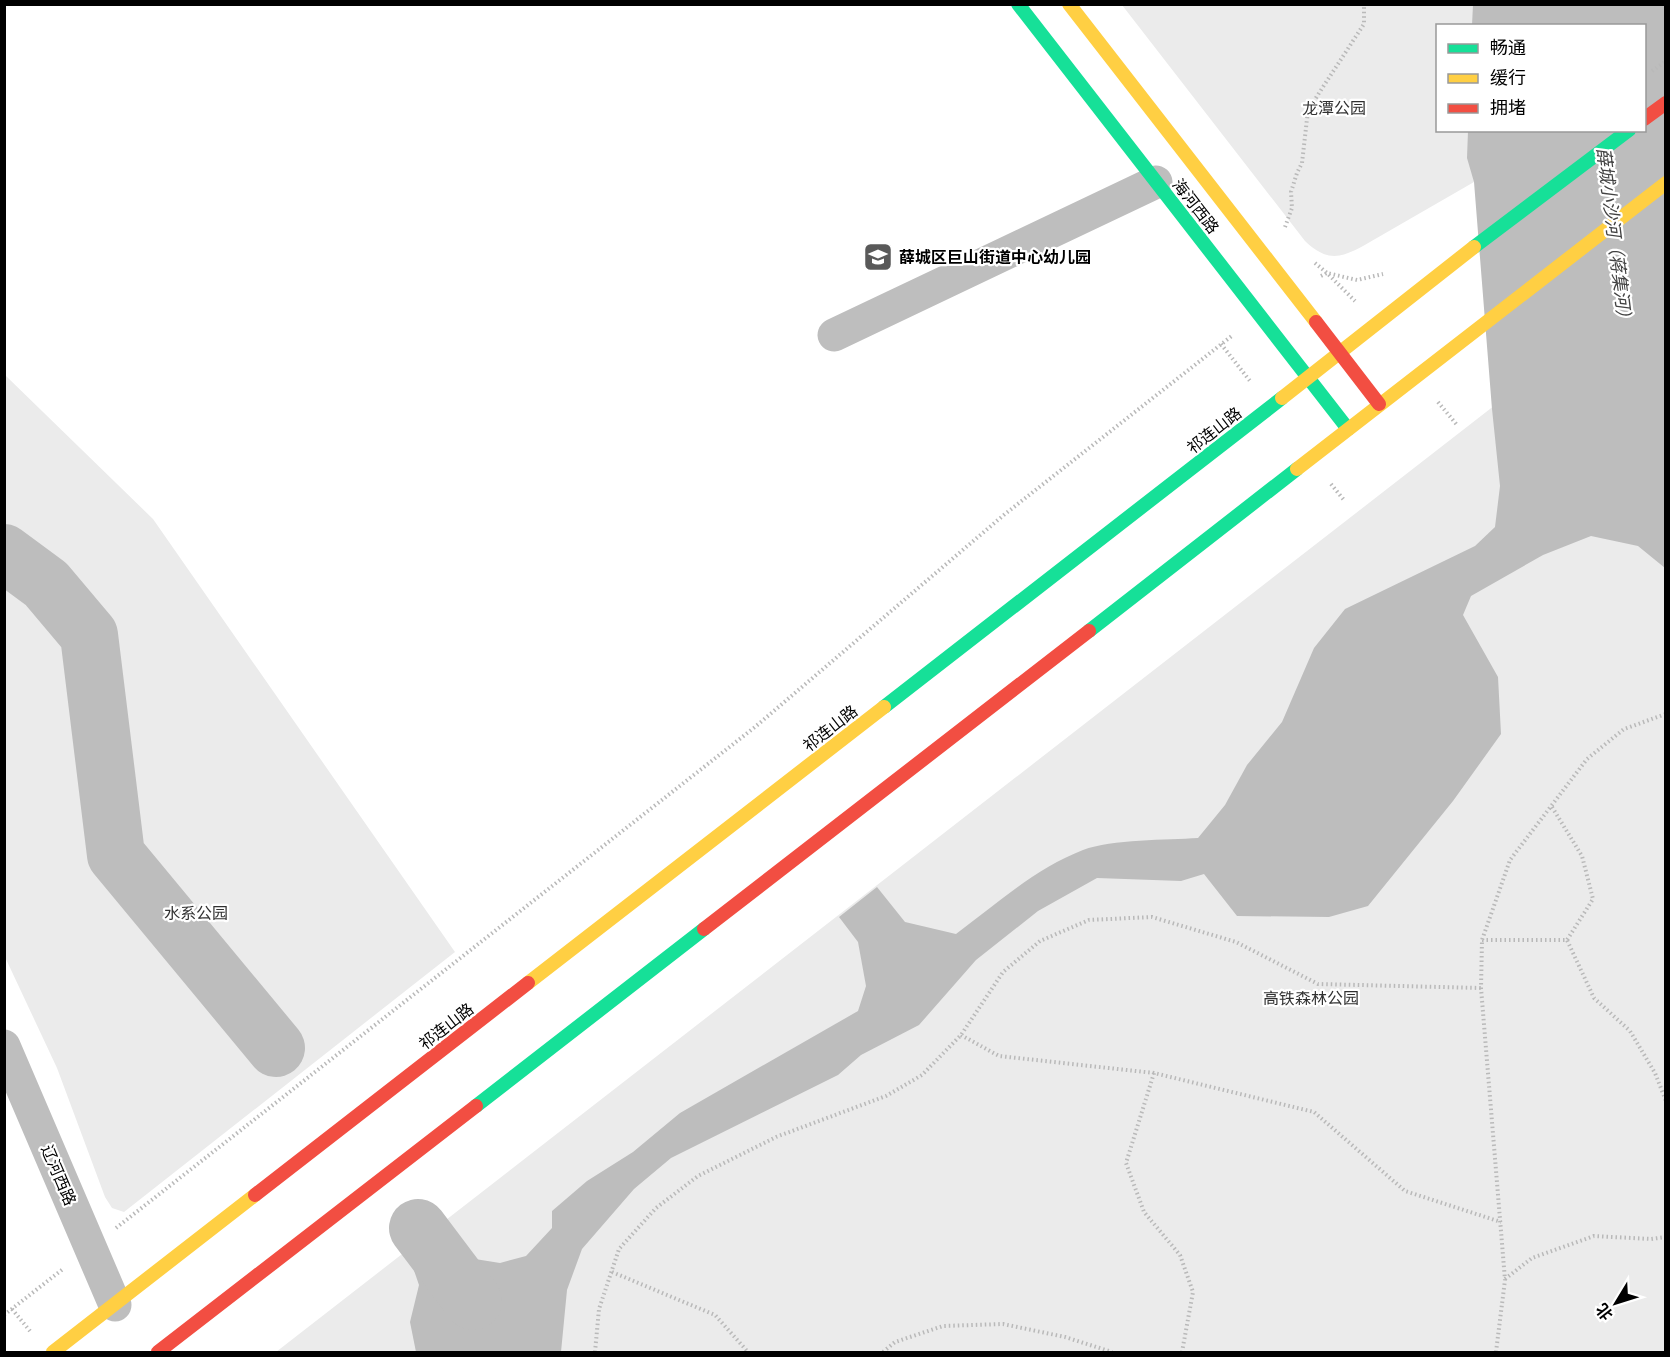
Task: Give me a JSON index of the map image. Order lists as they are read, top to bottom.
{
  "streets": {
    "main road": ["海河西路", "祁连山路"],
    "street": ["辽河西路"]
  },
  "crossings": [
    ["海河西路", "祁连山路"],
    ["祁连山路", "辽河西路"]
  ],
  "water": ["薛城小沙河（蒋集河）"],
  "parks": ["龙潭公园", "水系公园", "高铁森林公园"],
  "places": {
    "school or university": ["薛城区巨山街道中心幼儿园"]
  },
  "legend": ["畅通", "缓行", "拥堵"],
  "north": "bottom left"
}
